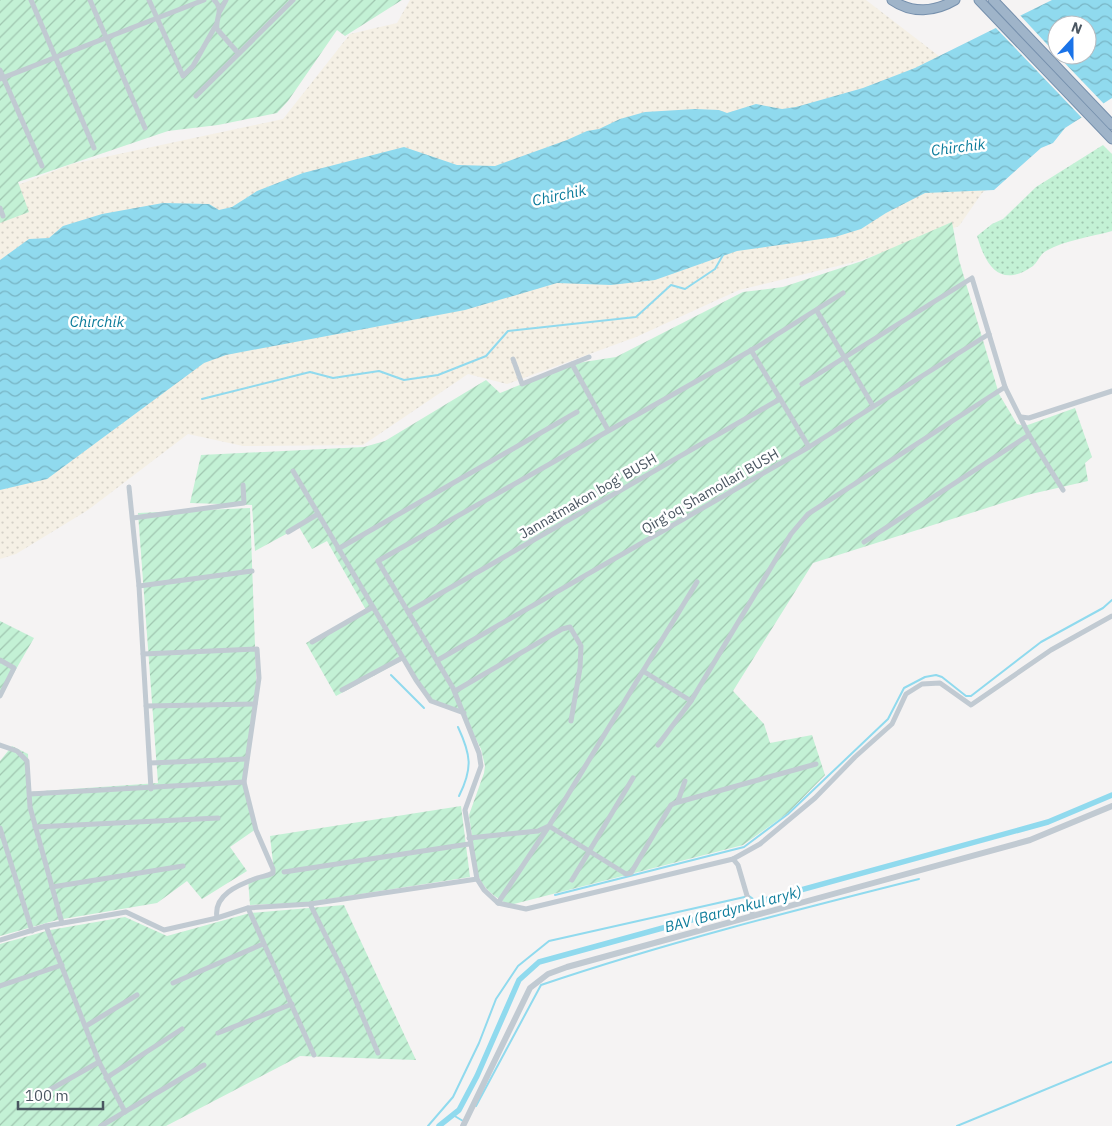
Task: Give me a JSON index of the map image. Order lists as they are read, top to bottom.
{
  "streets": {
    "street": ["Qirg'oq Shamollari BUSH", "Jannatmakon bog' BUSH"]
  },
  "water": ["Chirchik", "BAV (Bardynkul aryk)"],
  "scale_bar": "100 m",
  "north": "top"
}
